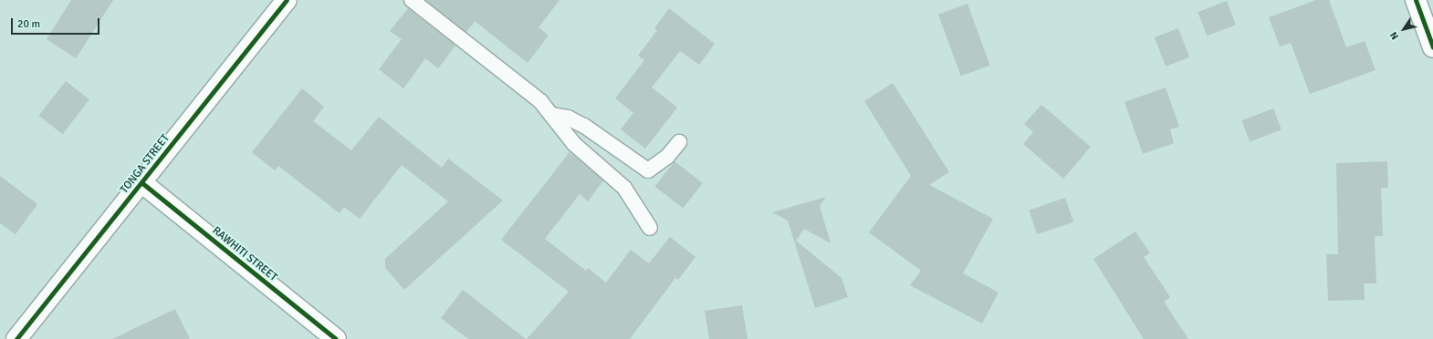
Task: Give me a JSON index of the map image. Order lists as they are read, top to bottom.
{
  "streets": {
    "street": ["TONGA STREET", "RAWHITI STREET"]
  },
  "crossings": [
    ["TONGA STREET", "RAWHITI STREET"]
  ],
  "scale_bar": "20 m",
  "north": "bottom left"
}
